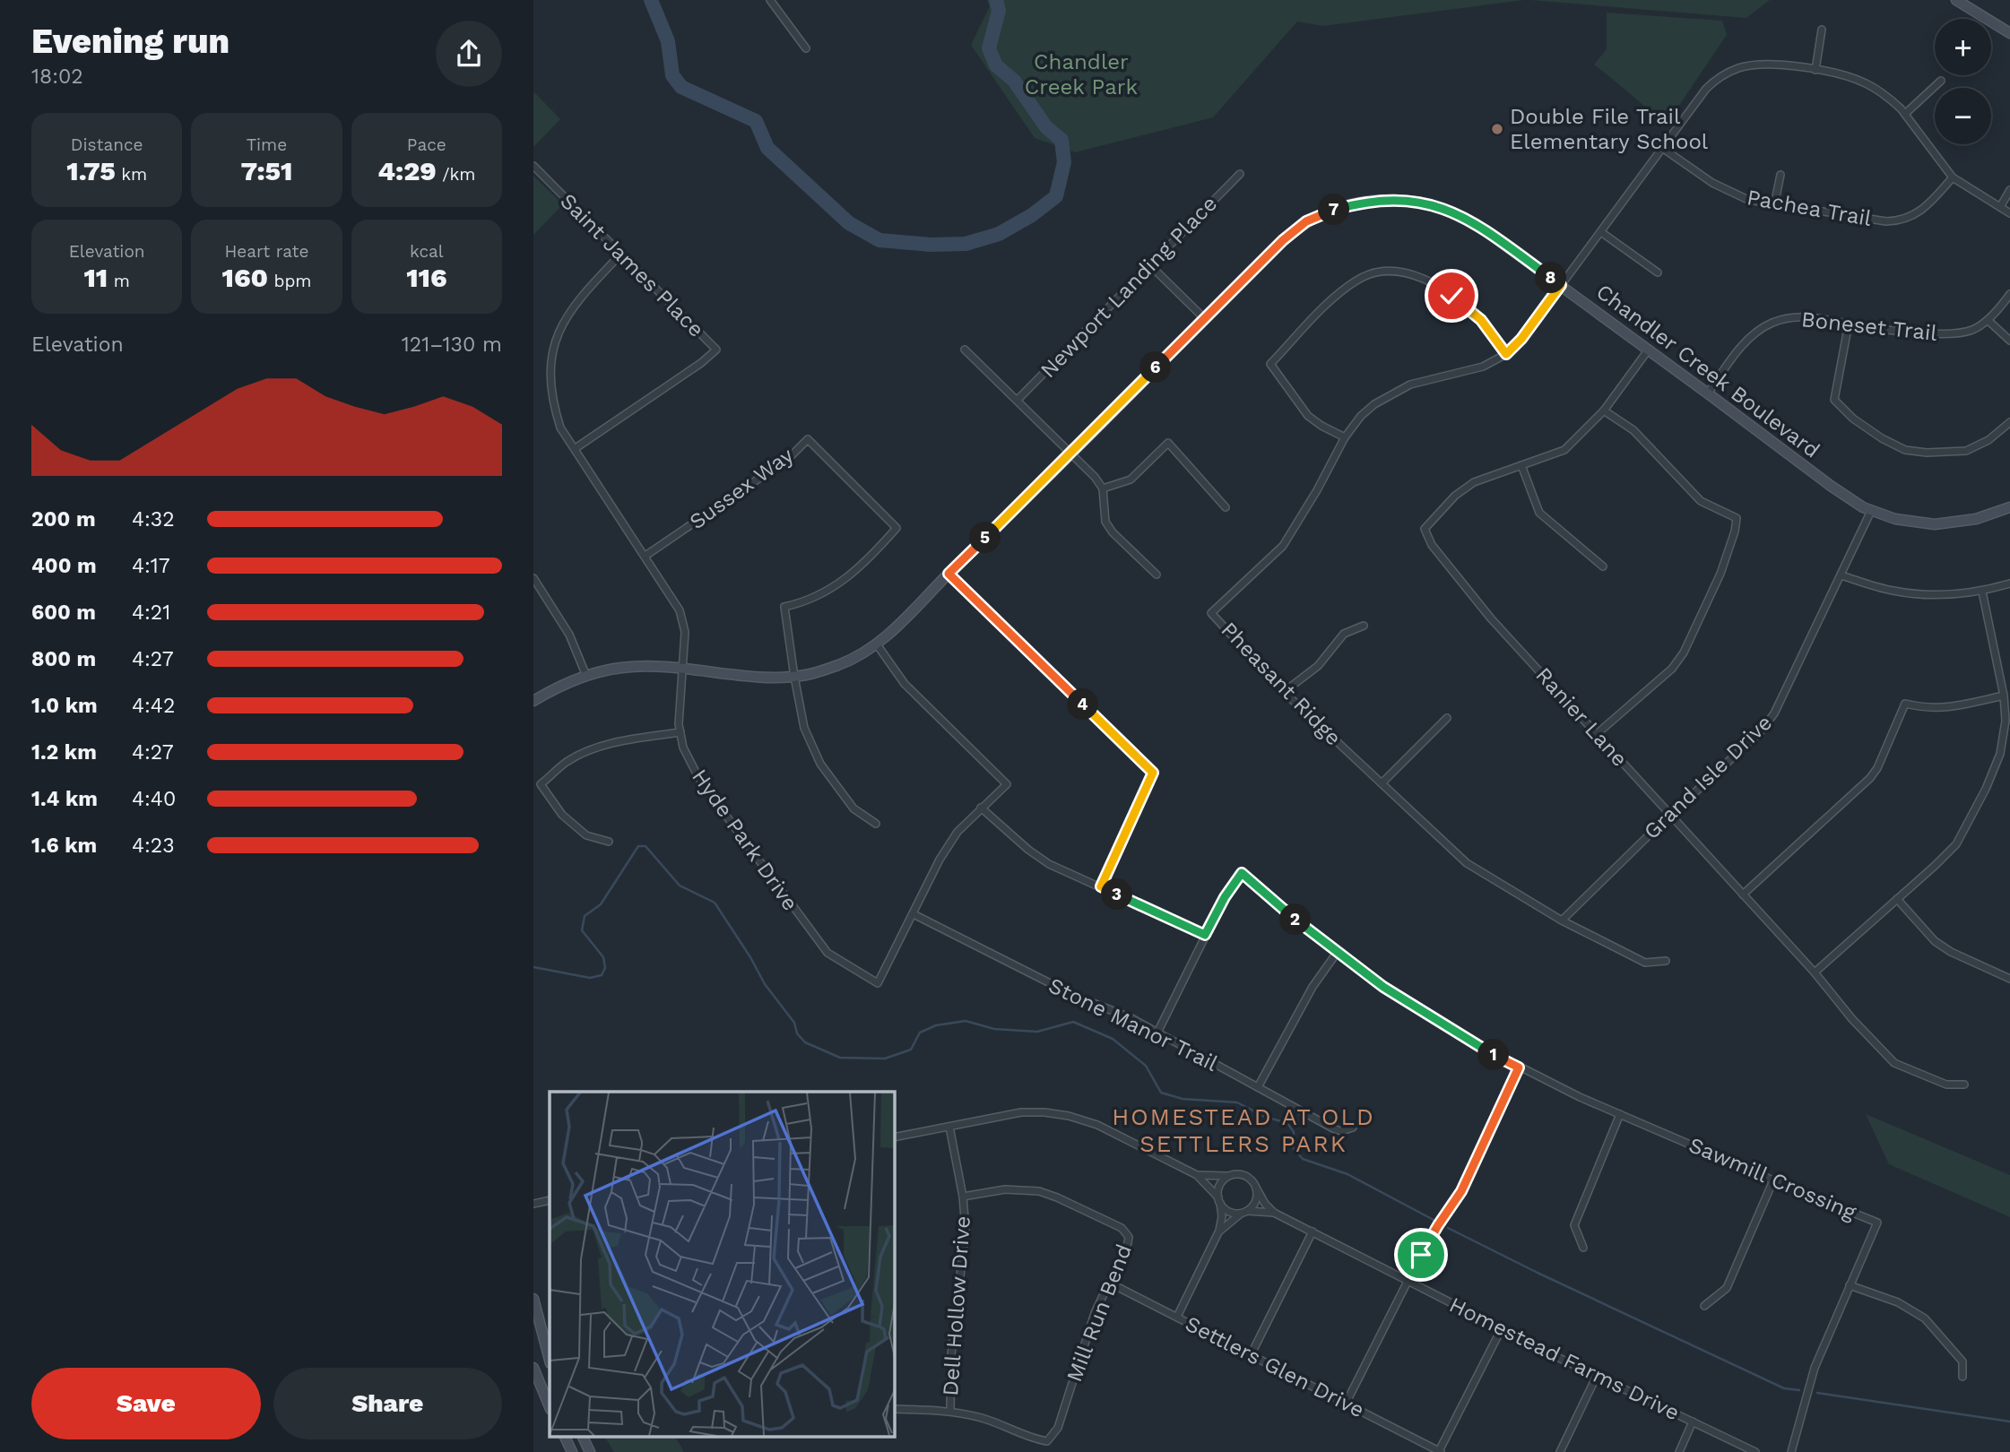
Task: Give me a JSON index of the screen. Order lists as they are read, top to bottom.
{
  "streets": {
    "street": [
      "Pachea Trail",
      "Saint James Place",
      "Newport Landing Place",
      "Boneset Trail",
      "Chandler Creek Boulevard",
      "Sussex Way",
      "Pheasant Ridge",
      "Ranier Lane",
      "Grand Isle Drive",
      "Hyde Park Drive",
      "Stone Manor Trail",
      "Sawmill Crossing",
      "Dell Hollow Drive",
      "Mill Run Bend",
      "Homestead Farms Drive",
      "Settlers Glen Drive"
    ]
  },
  "crossings": [
    ["Pachea Trail", "Pheasant Ridge"],
    ["Saint James Place", "Hyde Park Drive"],
    ["Boneset Trail", "Chandler Creek Boulevard"],
    ["Chandler Creek Boulevard", "Sussex Way"],
    ["Chandler Creek Boulevard", "Pheasant Ridge"],
    ["Chandler Creek Boulevard", "Ranier Lane"],
    ["Chandler Creek Boulevard", "Grand Isle Drive"],
    ["Chandler Creek Boulevard", "Hyde Park Drive"],
    ["Sussex Way", "Hyde Park Drive"],
    ["Pheasant Ridge", "Grand Isle Drive"],
    ["Ranier Lane", "Grand Isle Drive"],
    ["Hyde Park Drive", "Stone Manor Trail"],
    ["Dell Hollow Drive", "Mill Run Bend"],
    ["Dell Hollow Drive", "Homestead Farms Drive"],
    ["Mill Run Bend", "Settlers Glen Drive"]
  ],
  "districts": ["HOMESTEAD AT OLD SETTLERS PARK"],
  "parks": ["Chandler Creek Park"],
  "places": ["Double File Trail Elementary School"],
  "page": {
    "heading": ["Evening run", "18:02"],
    "map_buttons": ["+", "−"],
    "stats": [
      ["Distance", "1.75 km"],
      ["Time", "7:51"],
      ["Pace", "4:29 /km"],
      ["Elevation", "11 m"],
      ["Heart rate", "160 bpm"],
      ["kcal", "116"]
    ],
    "pins": [
      "7",
      "8",
      "6",
      "5",
      "4",
      "3",
      "2",
      "1"
    ],
    "chart": ["Elevation", "121–130 m"],
    "list": [
      {
        "name": "200 m",
        "note": "4:32"
      },
      {
        "name": "400 m",
        "note": "4:17"
      },
      {
        "name": "600 m",
        "note": "4:21"
      },
      {
        "name": "800 m",
        "note": "4:27"
      },
      {
        "name": "1.0 km",
        "note": "4:42"
      },
      {
        "name": "1.2 km",
        "note": "4:27"
      },
      {
        "name": "1.4 km",
        "note": "4:40"
      },
      {
        "name": "1.6 km",
        "note": "4:23"
      }
    ],
    "buttons": ["Save", "Share"]
  }
}
